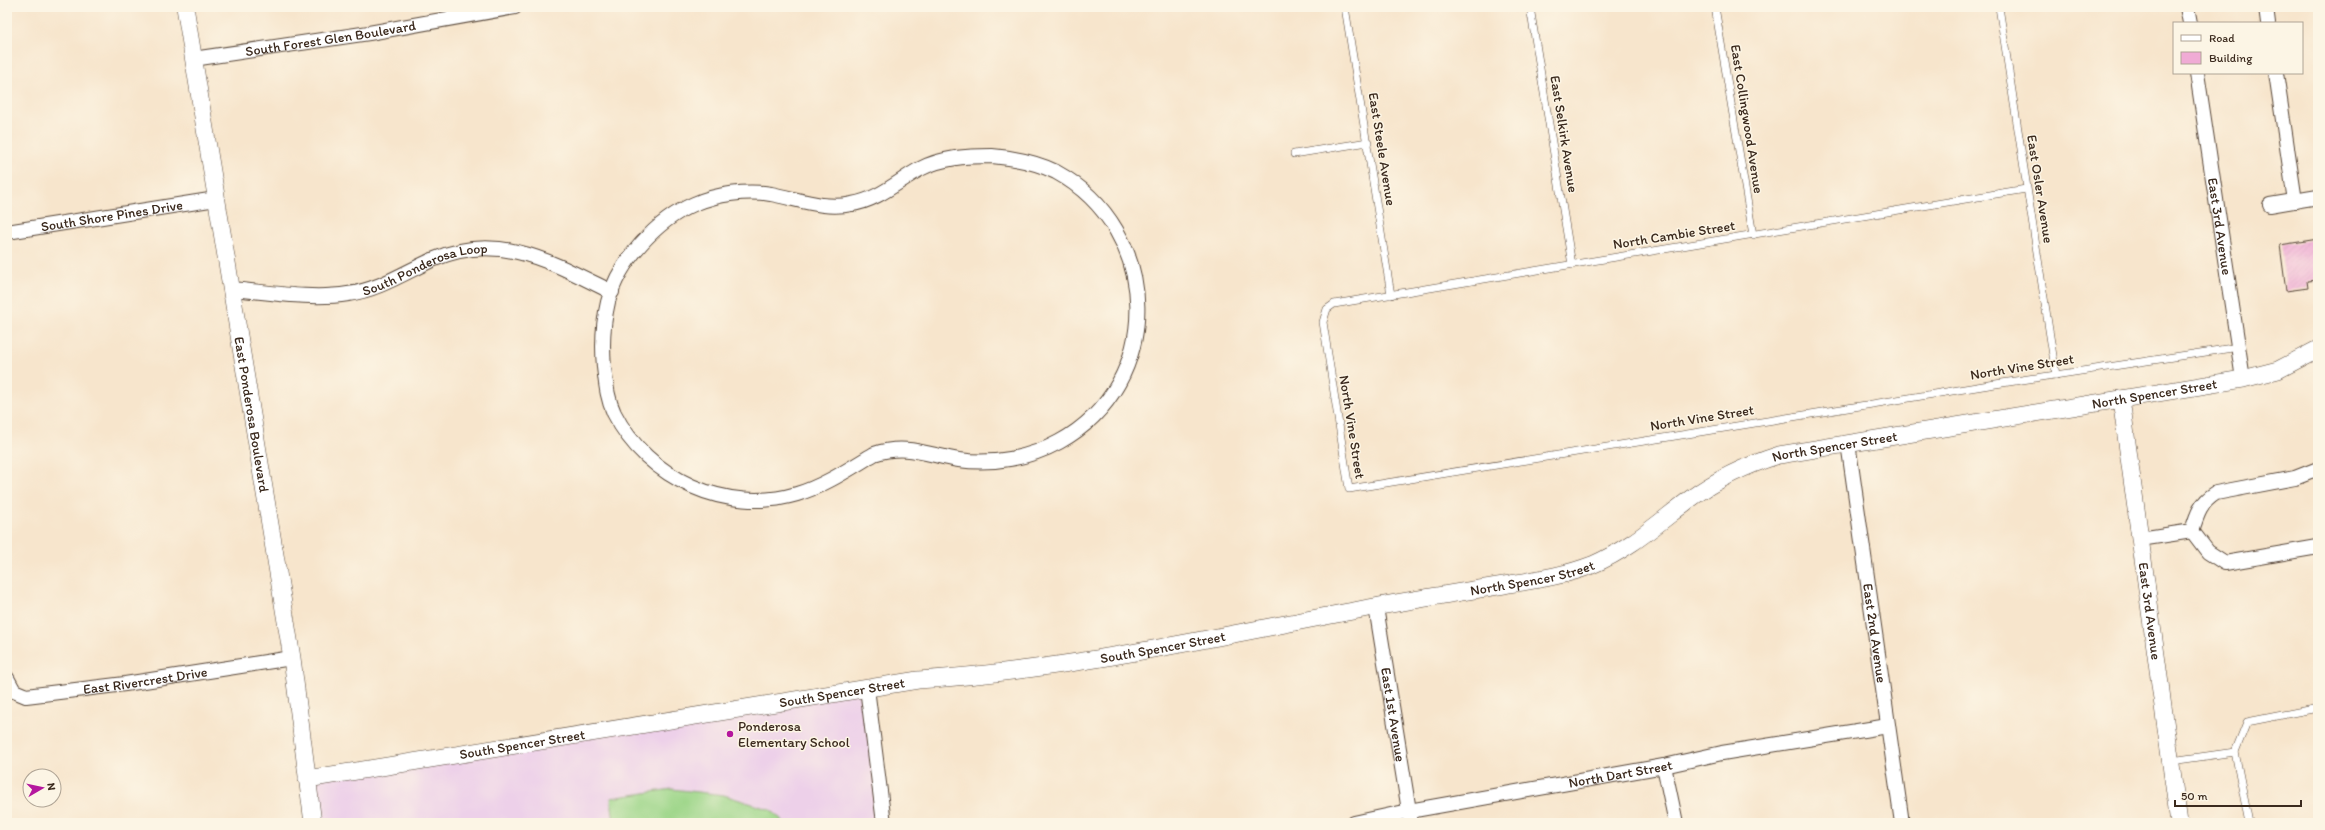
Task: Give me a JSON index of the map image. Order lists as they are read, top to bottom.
{
  "streets": {
    "street": [
      "South Forest Glen Boulevard",
      "South Shore Pines Drive",
      "East 3rd Avenue",
      "South Ponderosa Loop",
      "North Spencer Street",
      "East Ponderosa Boulevard",
      "East 2nd Avenue",
      "South Spencer Street",
      "East Rivercrest Drive",
      "East 1st Avenue",
      "North Dart Street"
    ],
    "lane": [
      "East Collingwood Avenue",
      "East Selkirk Avenue",
      "East Steele Avenue",
      "East Osler Avenue",
      "North Cambie Street",
      "North Vine Street"
    ]
  },
  "crossings": [
    ["South Forest Glen Boulevard", "East Ponderosa Boulevard"],
    ["East Collingwood Avenue", "North Cambie Street"],
    ["East Selkirk Avenue", "North Cambie Street"],
    ["East Steele Avenue", "North Cambie Street"],
    ["East Osler Avenue", "North Cambie Street"],
    ["East Osler Avenue", "North Vine Street"],
    ["South Shore Pines Drive", "East Ponderosa Boulevard"],
    ["East 3rd Avenue", "North Vine Street"],
    ["East 3rd Avenue", "North Spencer Street"],
    ["North Cambie Street", "North Vine Street"],
    ["South Ponderosa Loop", "East Ponderosa Boulevard"],
    ["North Spencer Street", "East 2nd Avenue"],
    ["North Spencer Street", "South Spencer Street"],
    ["North Spencer Street", "East 1st Avenue"],
    ["East Ponderosa Boulevard", "South Spencer Street"],
    ["East Ponderosa Boulevard", "East Rivercrest Drive"],
    ["East 2nd Avenue", "North Dart Street"],
    ["South Spencer Street", "East 1st Avenue"],
    ["East 1st Avenue", "North Dart Street"]
  ],
  "places": ["Ponderosa Elementary School"],
  "legend": ["Road", "Building"],
  "scale_bar": "50 m",
  "north": "right"
}
